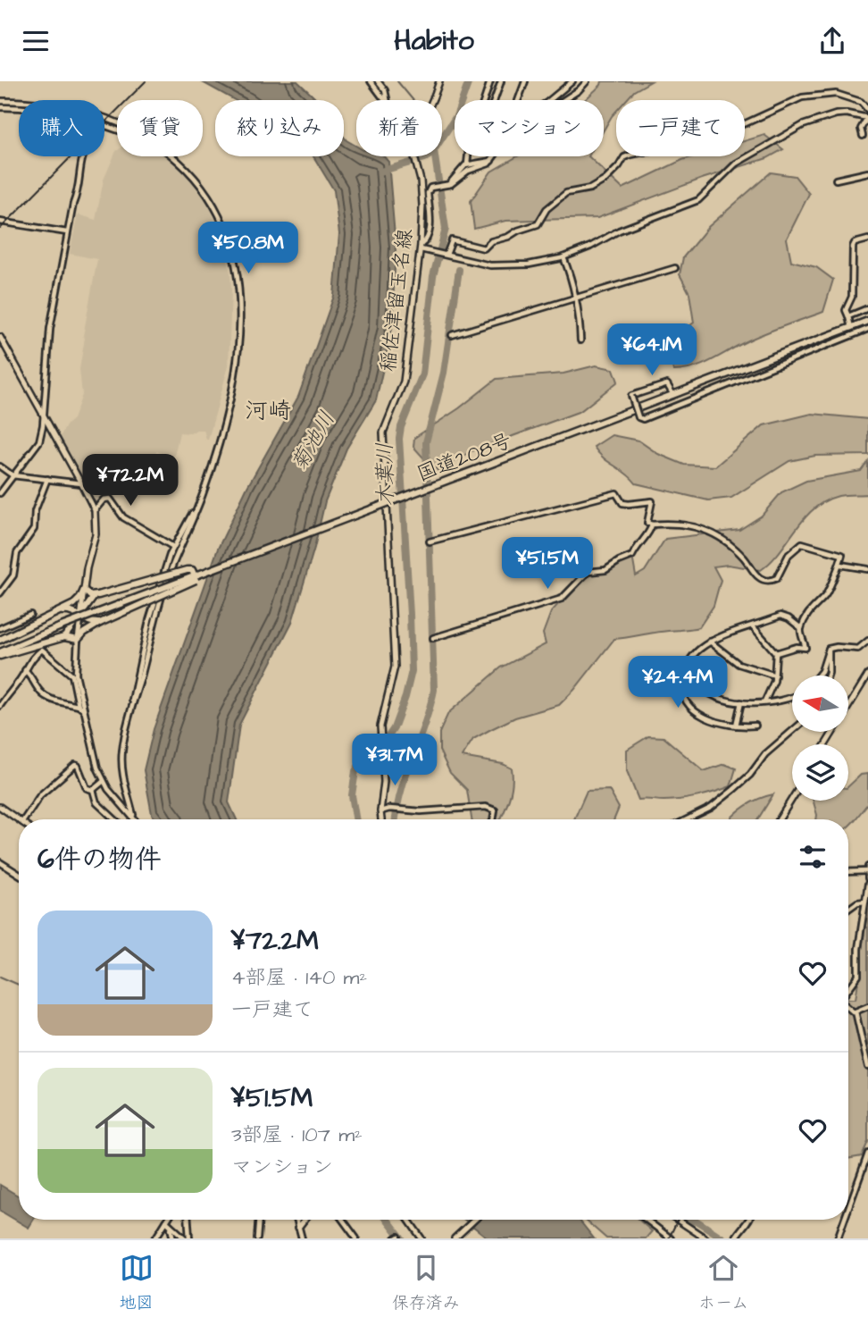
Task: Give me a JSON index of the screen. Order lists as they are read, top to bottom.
{
  "streets": {
    "highway": ["国道208号"],
    "main road": ["稲佐津留玉名線"]
  },
  "districts": ["河崎"],
  "water": ["菊池川", "木葉川"],
  "north": "left",
  "page": {
    "header": "Habito",
    "chip": [
      "購入",
      "賃貸",
      "絞り込み",
      "新着",
      "マンション",
      "一戸建て"
    ],
    "price": [
      "¥50.8M",
      "¥64.1M",
      "¥72.2M",
      "¥51.5M",
      "¥24.4M",
      "¥31.7M"
    ],
    "heading": "6件の物件",
    "list": [
      {
        "name": "¥72.2M",
        "note": "4部屋 · 140 m² · 一戸建て"
      },
      {
        "name": "¥51.5M",
        "note": "3部屋 · 107 m² · マンション"
      }
    ],
    "tabs": ["地図", "保存済み", "ホーム"]
  }
}
